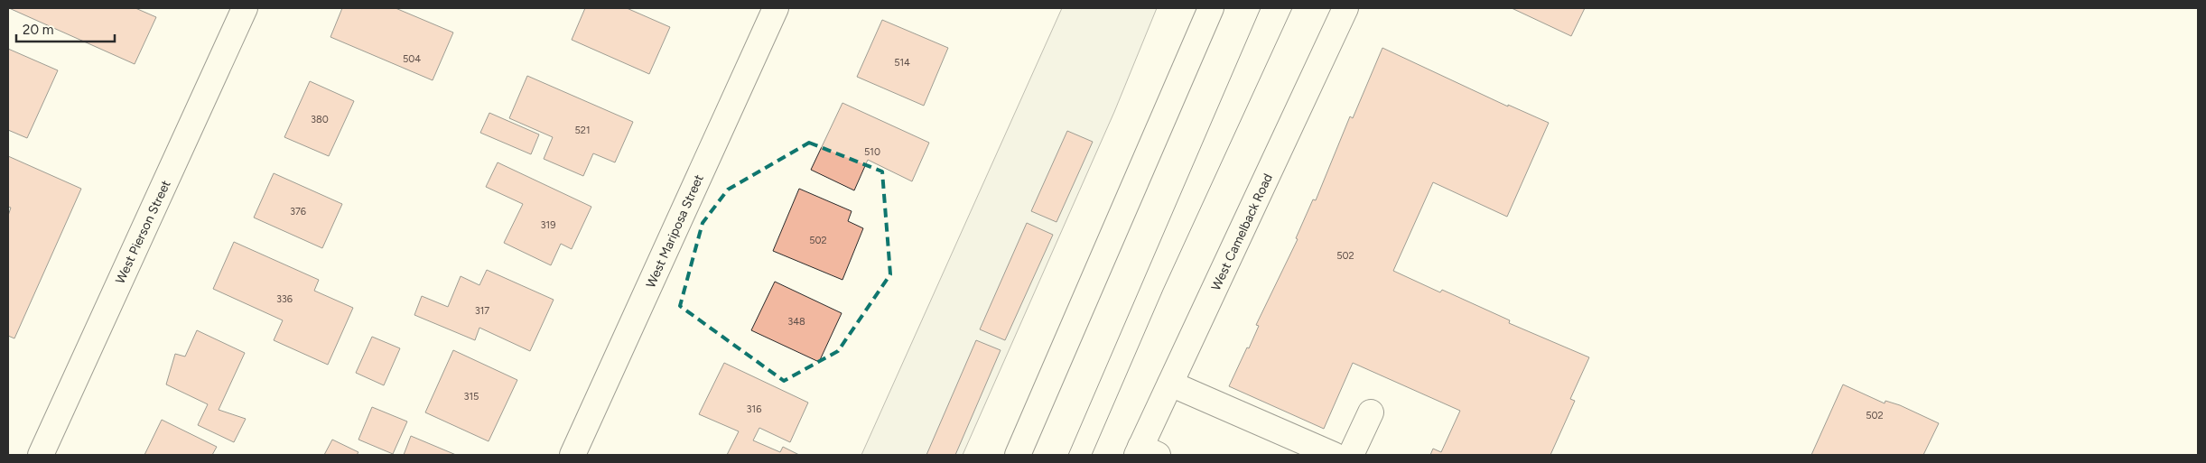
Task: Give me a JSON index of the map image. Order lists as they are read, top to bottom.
{
  "streets": {
    "street": ["West Mariposa Street", "West Pierson Street", "West Camelback Road"]
  },
  "house_numbers": [
    "504",
    "514",
    "380",
    "521",
    "510",
    "376",
    "319",
    "502",
    "502",
    "336",
    "317",
    "348",
    "315",
    "316",
    "502"
  ],
  "scale_bar": "20 m"
}
